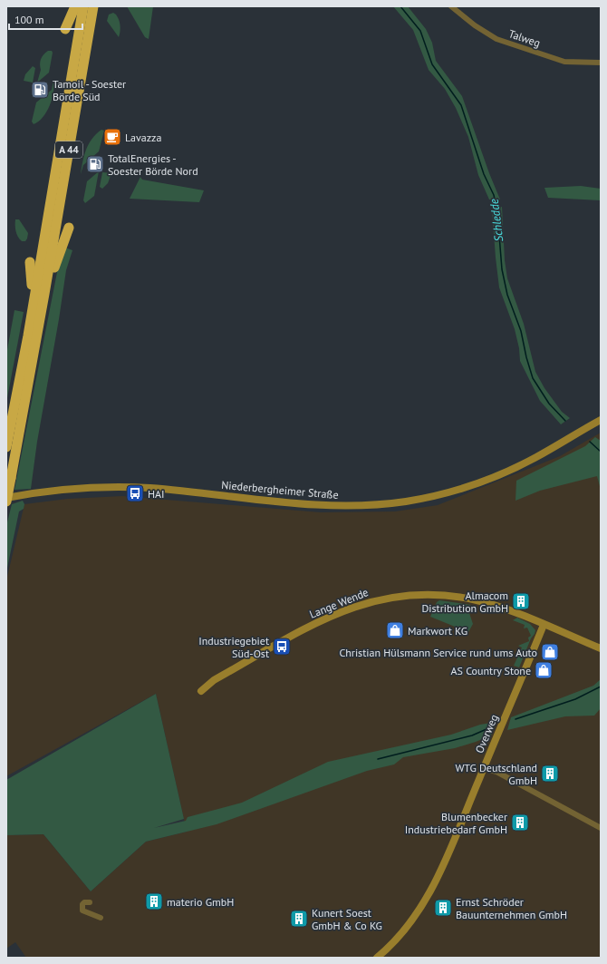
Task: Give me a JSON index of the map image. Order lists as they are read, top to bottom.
{
  "streets": {
    "highway": ["A 44"],
    "street": [
      "Talweg",
      "Niederbergheimer Straße",
      "Lange Wende",
      "Overweg"
    ]
  },
  "crossings": [
    ["Lange Wende", "Overweg"]
  ],
  "water": ["Schledde"],
  "places": {
    "fuel station": ["Tamoil - Soester Börde Süd", "TotalEnergies - Soester Börde Nord"],
    "cafe": ["Lavazza"],
    "bus stop": ["HAI", "Industriegebiet Süd-Ost"],
    "building": [
      "Almacom Distribution GmbH",
      "WTG Deutschland GmbH",
      "Blumenbecker Industriebedarf GmbH",
      "materio GmbH",
      "Ernst Schröder Bauunternehmen GmbH",
      "Kunert Soest GmbH & Co KG"
    ],
    "shop": ["Markwort KG", "Christian Hülsmann Service rund ums Auto", "AS Country Stone"]
  },
  "scale_bar": "100 m"
}
